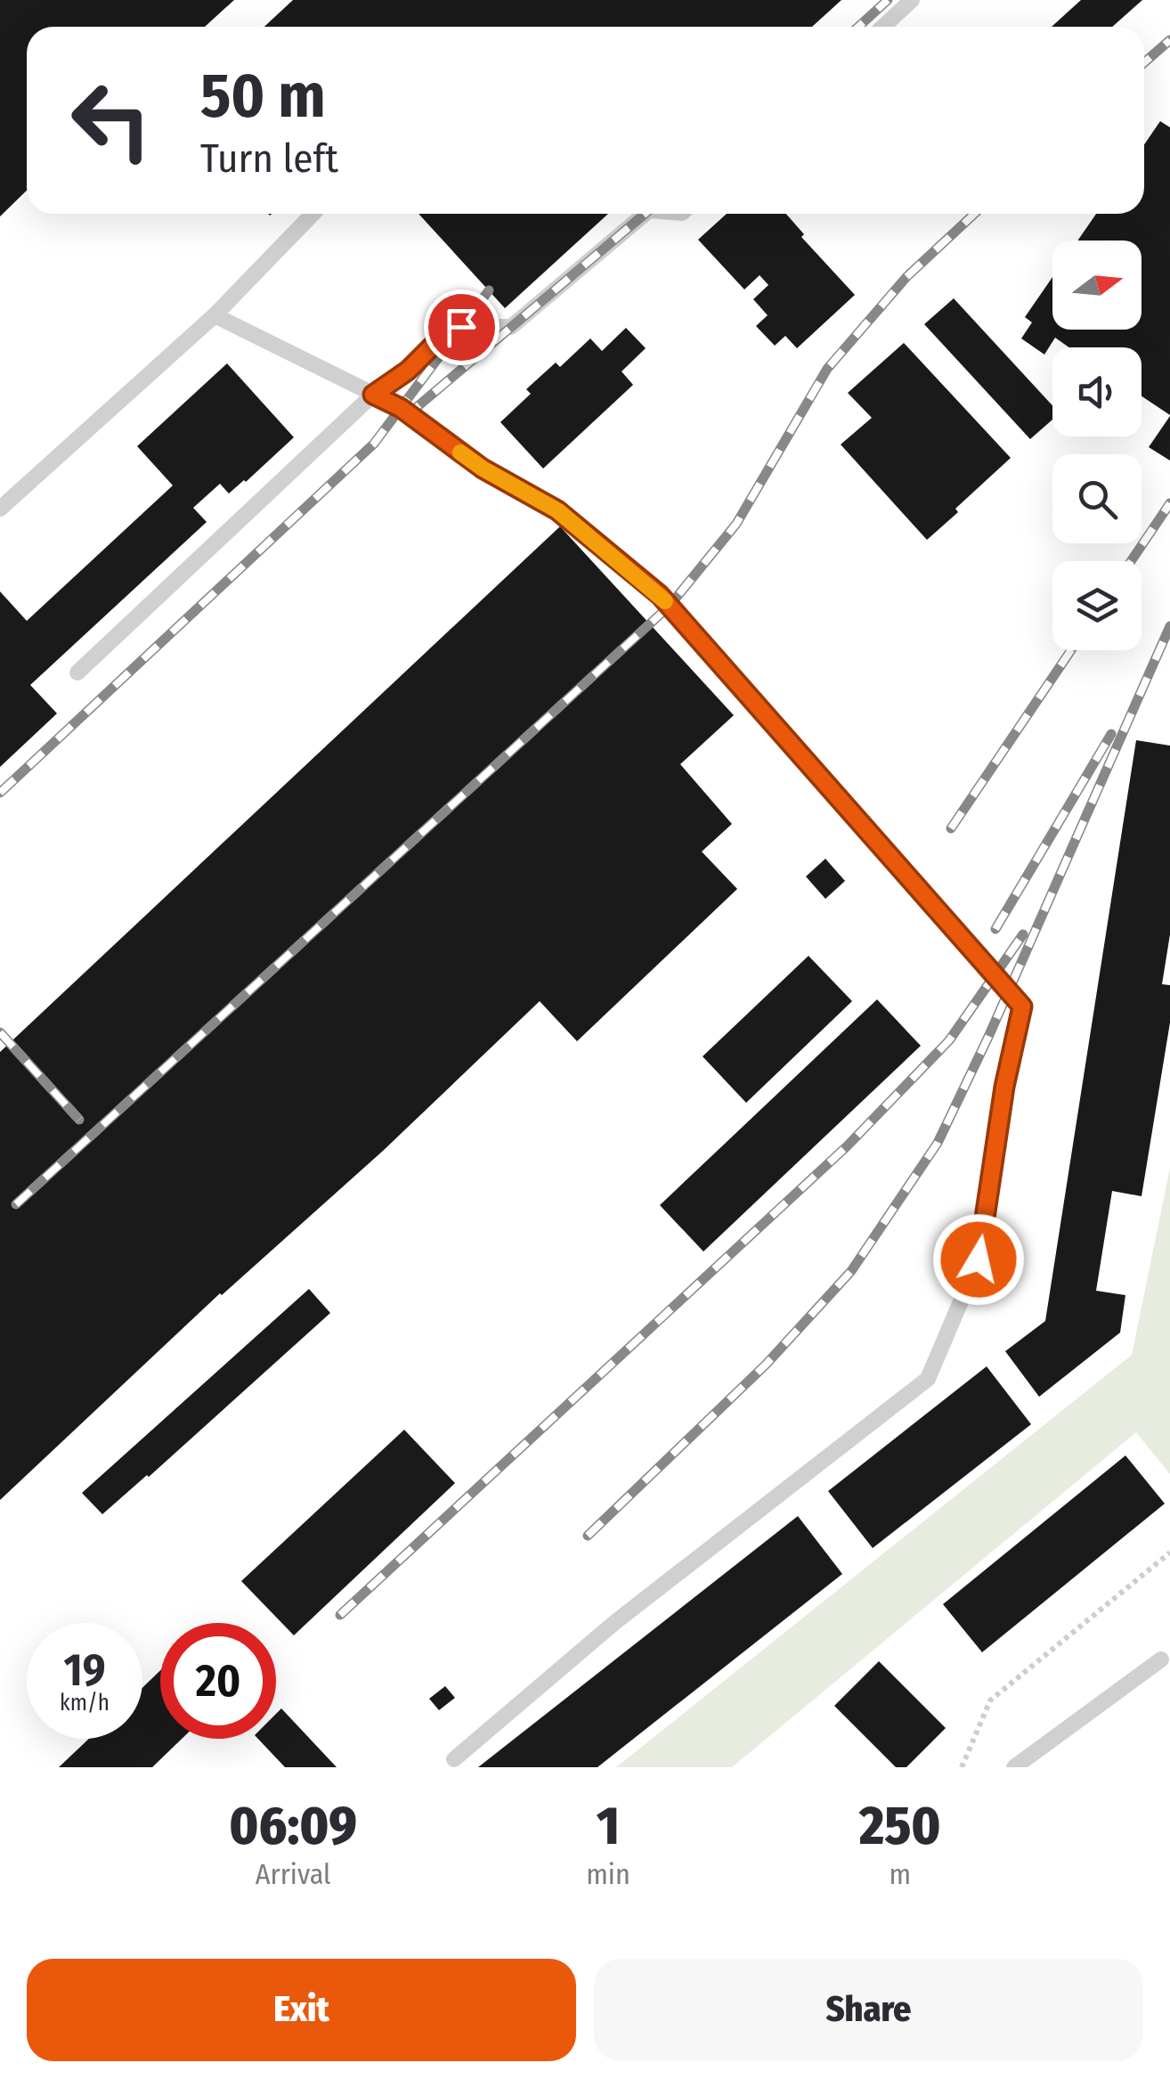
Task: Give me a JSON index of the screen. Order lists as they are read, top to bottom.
{
  "north": "right",
  "page": {
    "turn": ["50 m", "Turn left"],
    "speed": "19 km/h",
    "limit": "20",
    "eta": [
      "06:09",
      "Arrival",
      "1",
      "min",
      "250",
      "m"
    ],
    "buttons": ["Exit", "Share"]
  }
}
